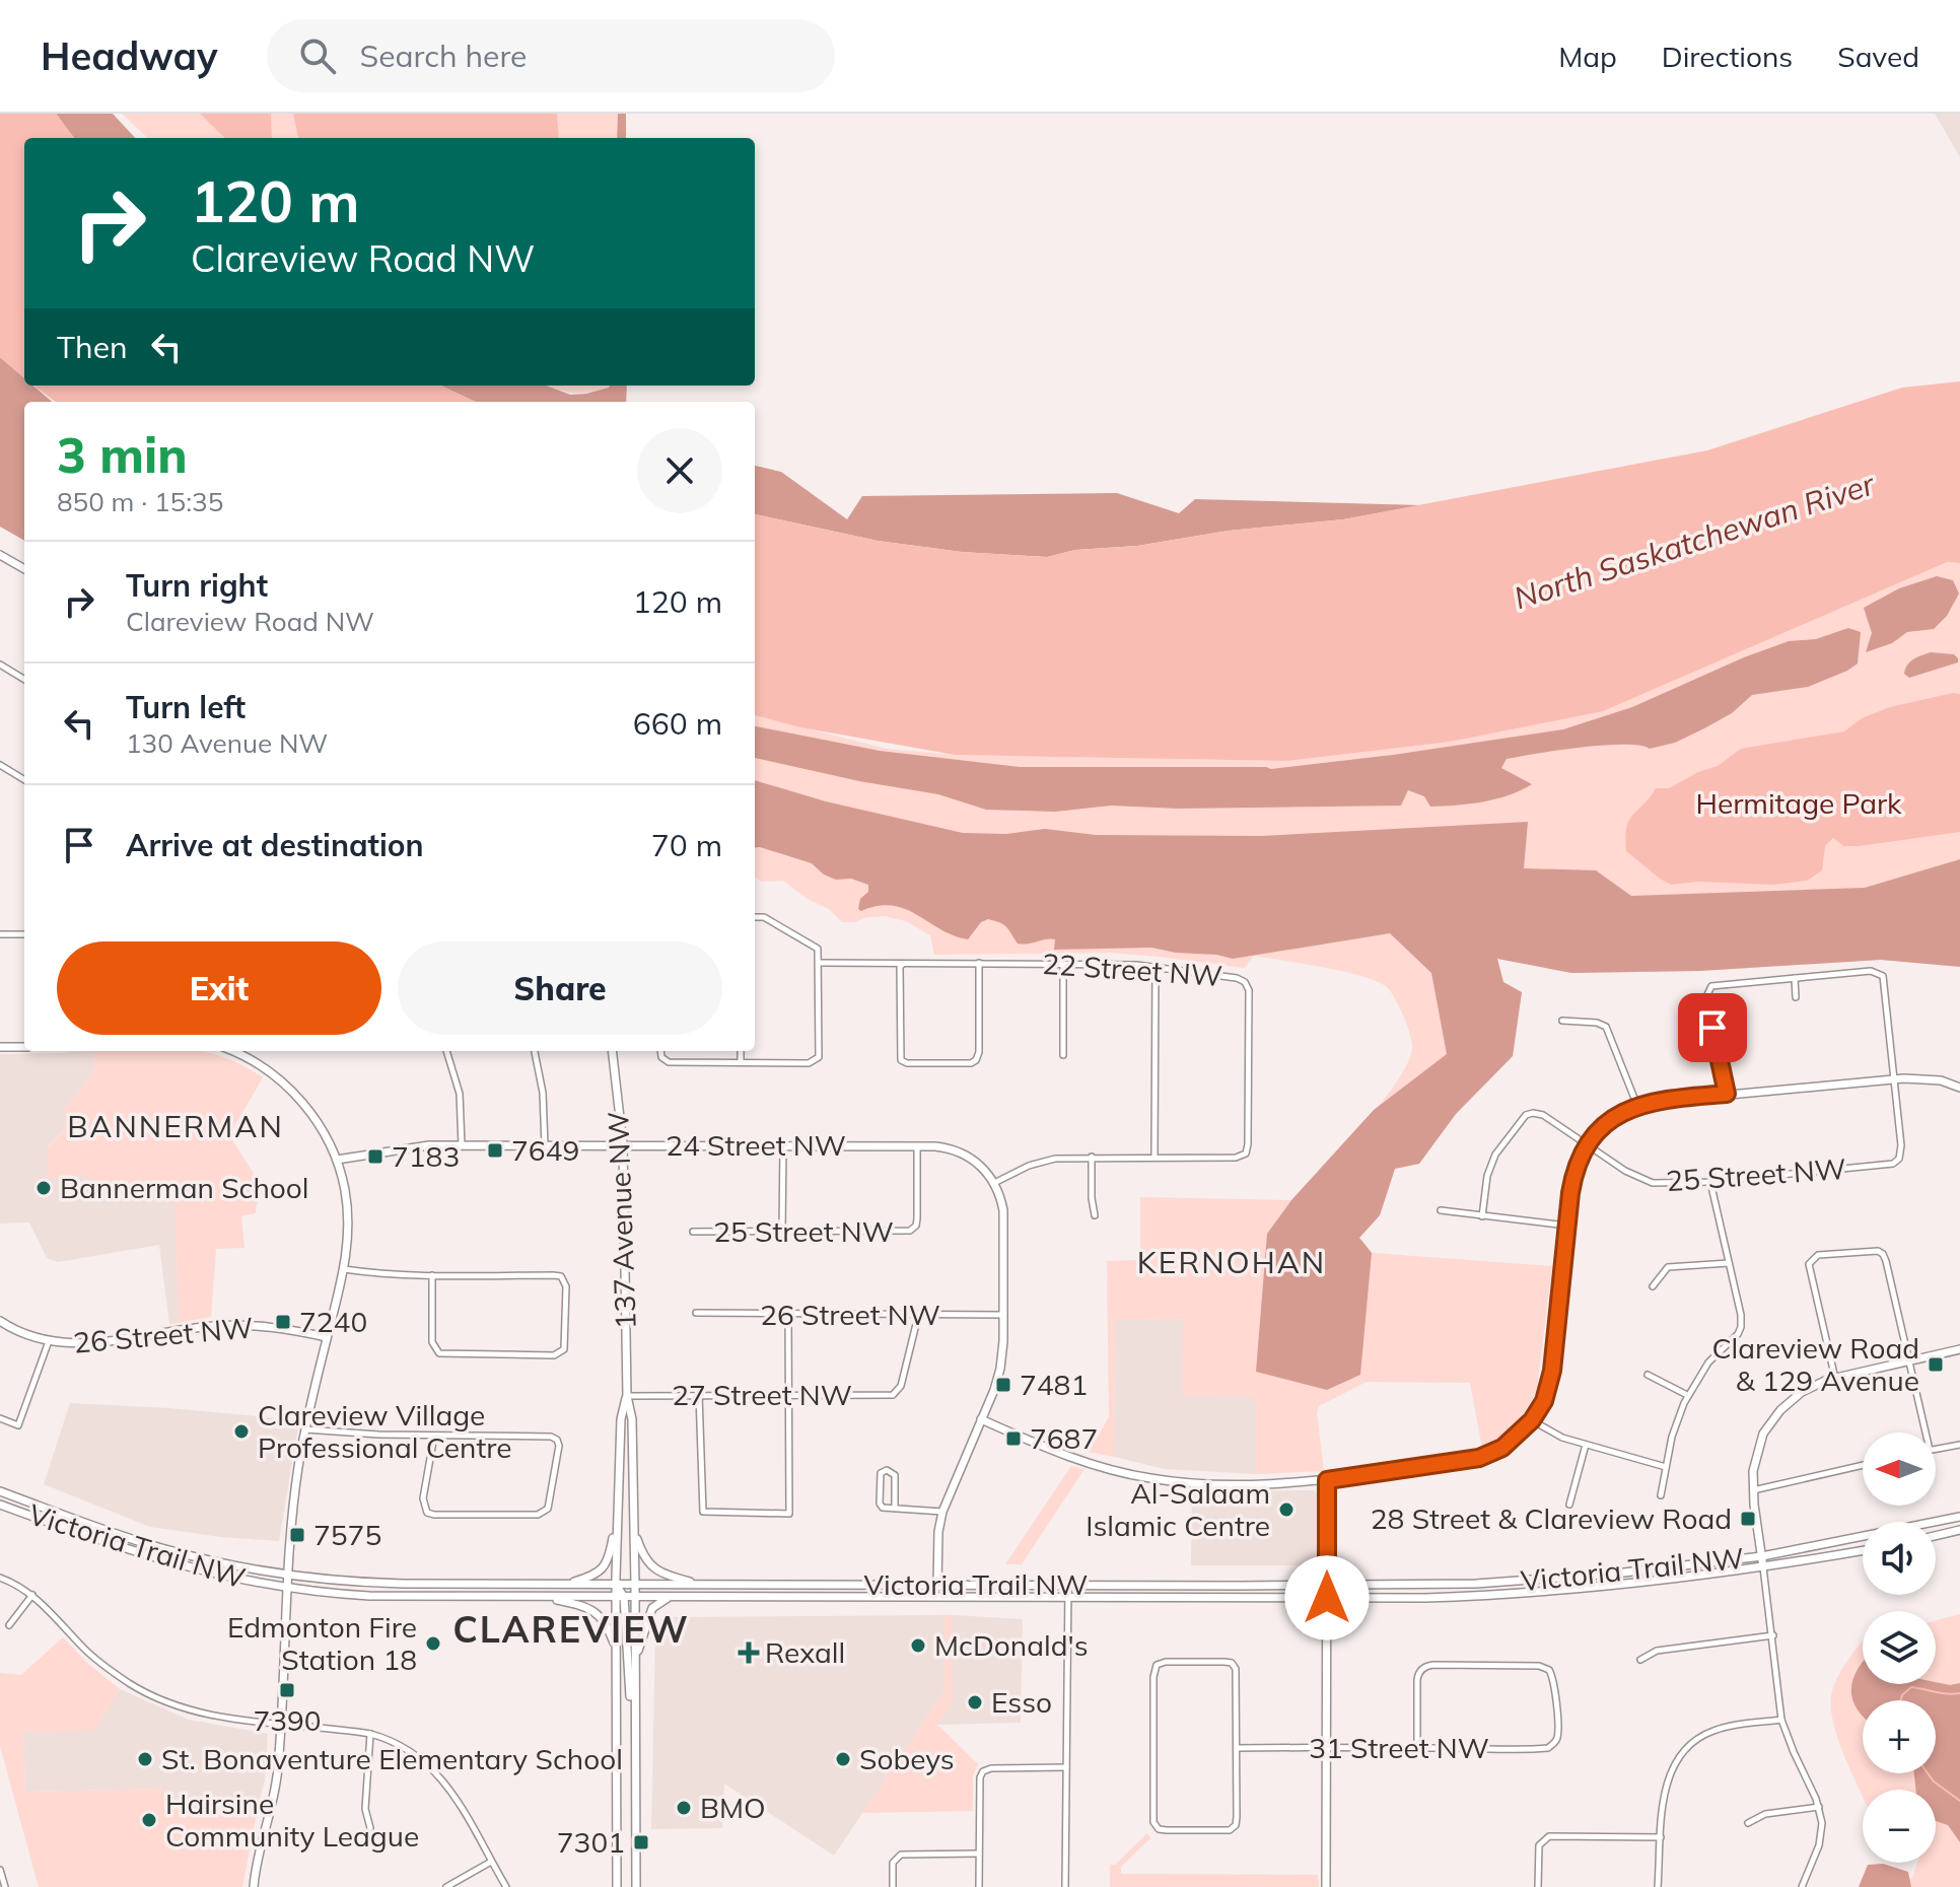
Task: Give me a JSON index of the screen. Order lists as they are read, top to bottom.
{
  "streets": {
    "street": [
      "22 Street NW",
      "24 Street NW",
      "25 Street NW",
      "137 Avenue NW",
      "26 Street NW",
      "27 Street NW",
      "Victoria Trail NW",
      "31 Street NW"
    ]
  },
  "crossings": [
    ["24 Street NW", "25 Street NW"],
    ["24 Street NW", "137 Avenue NW"],
    ["137 Avenue NW", "27 Street NW"],
    ["137 Avenue NW", "Victoria Trail NW"],
    ["26 Street NW", "27 Street NW"]
  ],
  "districts": ["BANNERMAN", "KERNOHAN", "CLAREVIEW"],
  "water": ["North Saskatchewan River"],
  "parks": ["Hermitage Park"],
  "places": {
    "transit": [
      "7649",
      "7183",
      "7240",
      "Clareview Road & 129 Avenue",
      "7481",
      "7687",
      "28 Street & Clareview Road",
      "7575",
      "7390",
      "7301"
    ],
    "other": [
      "Bannerman School",
      "Clareview Village Professional Centre",
      "Al-Salaam Islamic Centre",
      "Edmonton Fire Station 18",
      "McDonald's",
      "Esso",
      "St. Bonaventure Elementary School",
      "Sobeys",
      "BMO",
      "Hairsine Community League"
    ],
    "health": ["Rexall"]
  },
  "north": "left",
  "page": {
    "header": "Headway",
    "search": "Search here",
    "nav": ["Map", "Directions", "Saved"],
    "turn": ["120 m", "Clareview Road NW"],
    "then": "Then",
    "heading": ["3 min", "850 m · 15:35"],
    "list": [
      {
        "name": "Turn right",
        "note": "Clareview Road NW",
        "value": "120 m"
      },
      {
        "name": "Turn left",
        "note": "130 Avenue NW",
        "value": "660 m"
      },
      {
        "name": "Arrive at destination",
        "value": "70 m"
      }
    ],
    "buttons": ["Exit", "Share"],
    "map_buttons": ["+", "−"]
  }
}
